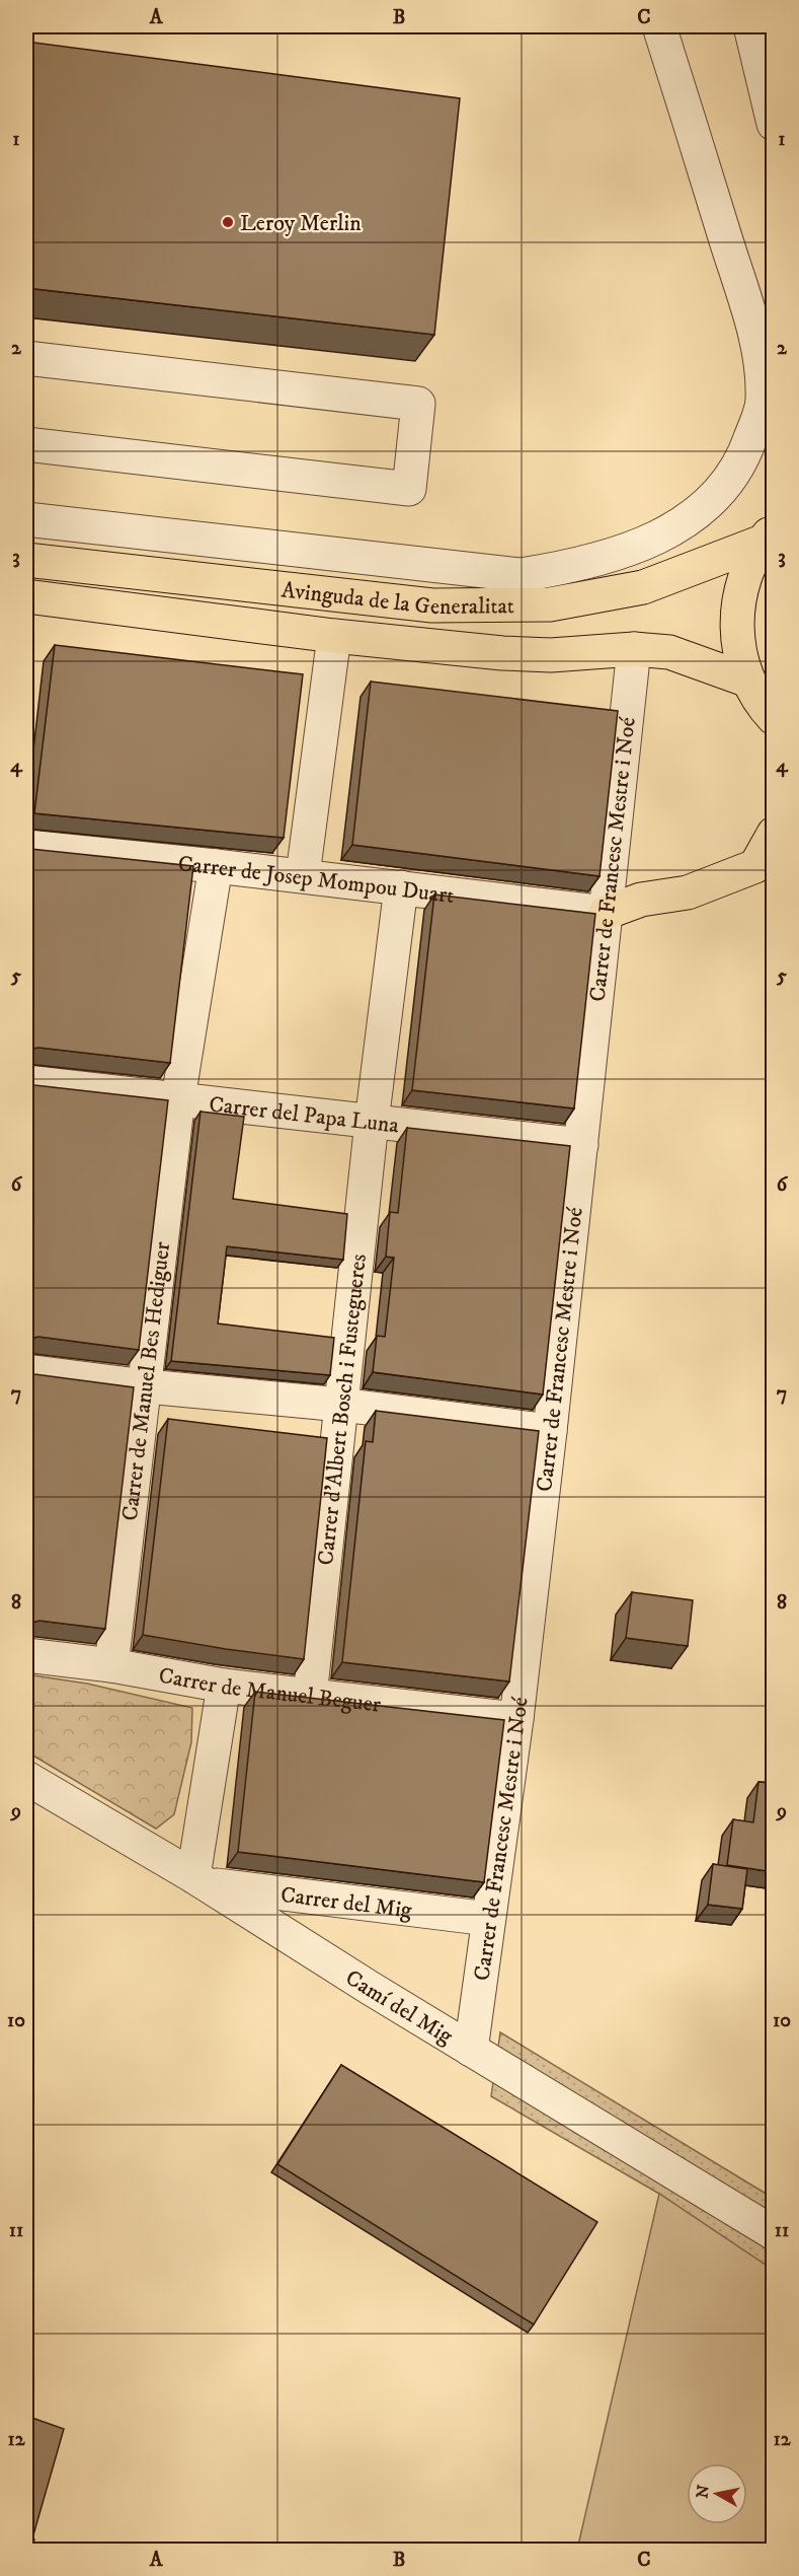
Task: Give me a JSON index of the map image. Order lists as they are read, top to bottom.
{
  "streets": {
    "main road": ["Avinguda de la Generalitat"],
    "street": [
      "Carrer de Francesc Mestre i Noé",
      "Carrer de Josep Mompou Duart",
      "Carrer del Papa Luna",
      "Carrer de Manuel Bes Hediguer",
      "Carrer d'Albert Bosch i Fustegueres",
      "Carrer de Manuel Beguer",
      "Carrer del Mig",
      "Camí del Mig"
    ]
  },
  "crossings": [
    ["Avinguda de la Generalitat", "Carrer de Francesc Mestre i Noé"],
    ["Carrer de Francesc Mestre i Noé", "Carrer de Josep Mompou Duart"],
    ["Carrer de Francesc Mestre i Noé", "Carrer del Papa Luna"],
    ["Carrer de Francesc Mestre i Noé", "Carrer de Manuel Beguer"],
    ["Carrer de Francesc Mestre i Noé", "Carrer del Mig"],
    ["Carrer de Francesc Mestre i Noé", "Camí del Mig"],
    ["Carrer de Josep Mompou Duart", "Carrer de Manuel Bes Hediguer"],
    ["Carrer de Josep Mompou Duart", "Carrer d'Albert Bosch i Fustegueres"],
    ["Carrer del Papa Luna", "Carrer de Manuel Bes Hediguer"],
    ["Carrer del Papa Luna", "Carrer d'Albert Bosch i Fustegueres"],
    ["Carrer de Manuel Bes Hediguer", "Carrer de Manuel Beguer"],
    ["Carrer d'Albert Bosch i Fustegueres", "Carrer de Manuel Beguer"],
    ["Carrer del Mig", "Camí del Mig"]
  ],
  "places": ["Leroy Merlin"],
  "north": "left",
  "grid": {
    "columns": ["A", "B", "C"],
    "rows": [
      "1",
      "2",
      "3",
      "4",
      "5",
      "6",
      "7",
      "8",
      "9",
      "10",
      "11",
      "12"
    ]
  }
}
